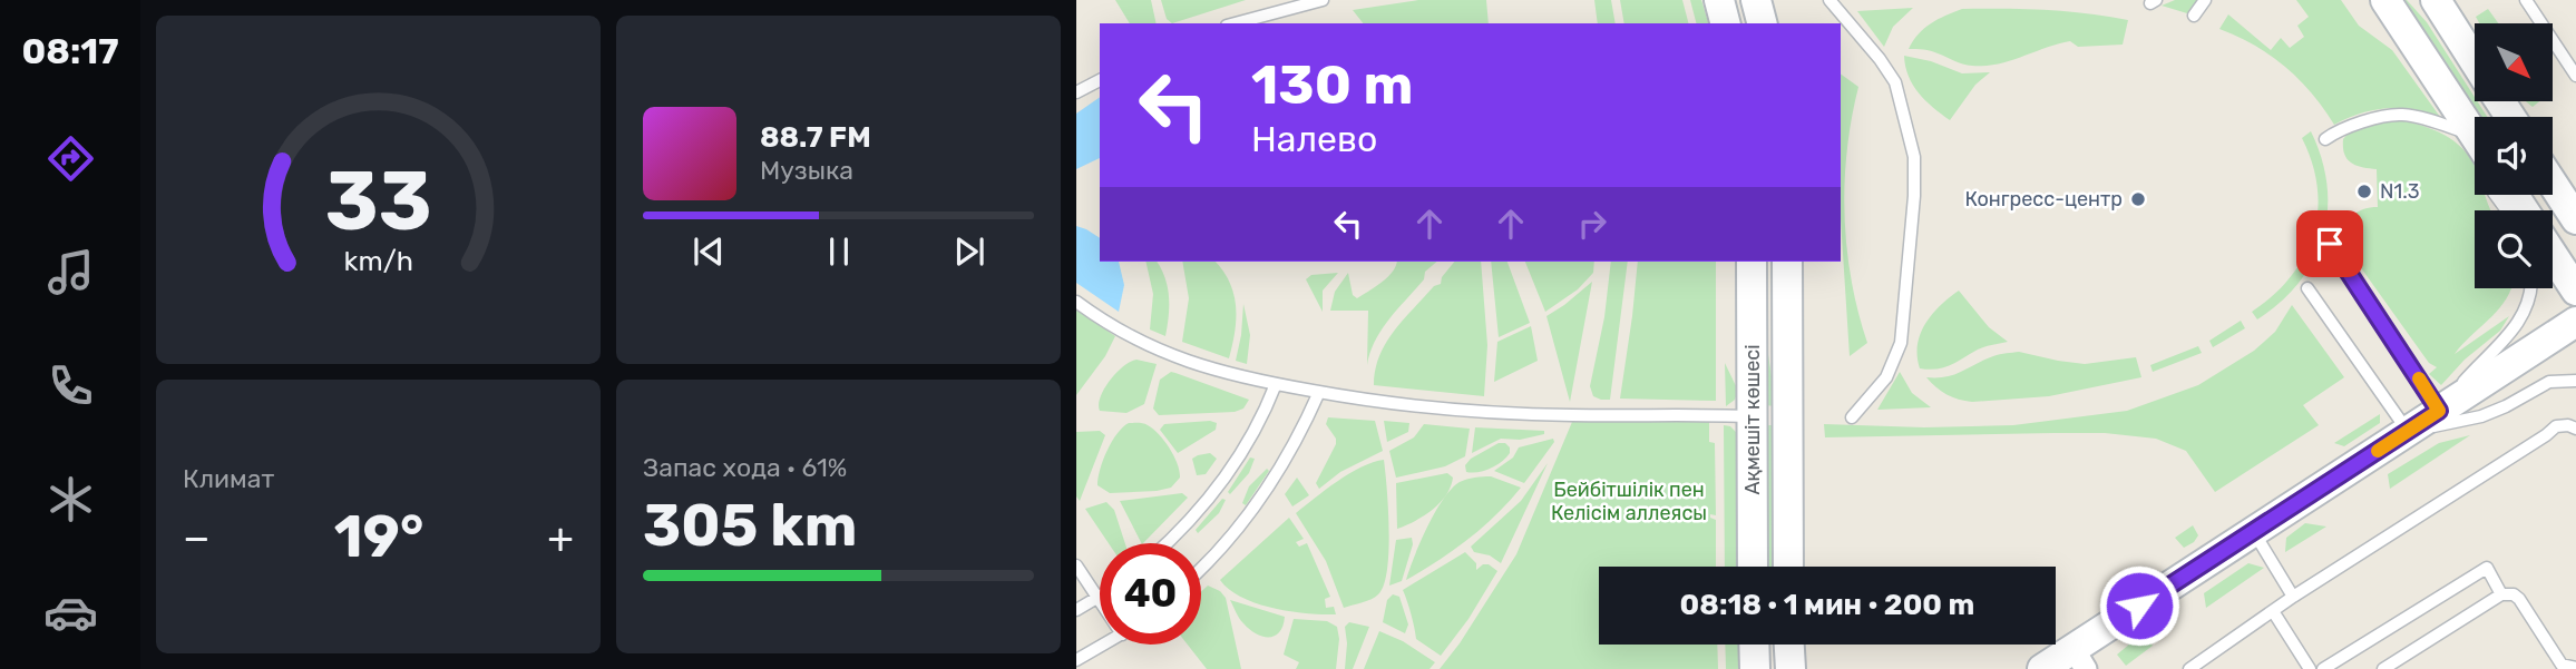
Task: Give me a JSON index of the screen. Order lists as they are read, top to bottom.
{
  "streets": {
    "street": ["Ақмешіт көшесі"]
  },
  "parks": ["Бейбітшілік пен Келісім аллеясы"],
  "places": ["N1.3", "Конгресс-центр"],
  "north": "bottom right",
  "page": {
    "tabs": "08:17",
    "turn": ["130 m", "Налево"],
    "song": ["88.7 FM", "Музыка"],
    "tile": [
      "Климат",
      ["Запас хода · 61%", "305 km"]
    ],
    "heat": ["−", "19°", "+"],
    "limit": "40",
    "trip": "08:18 · 1 мин · 200 m",
    "gauge": ["33", "km/h"]
  }
}
